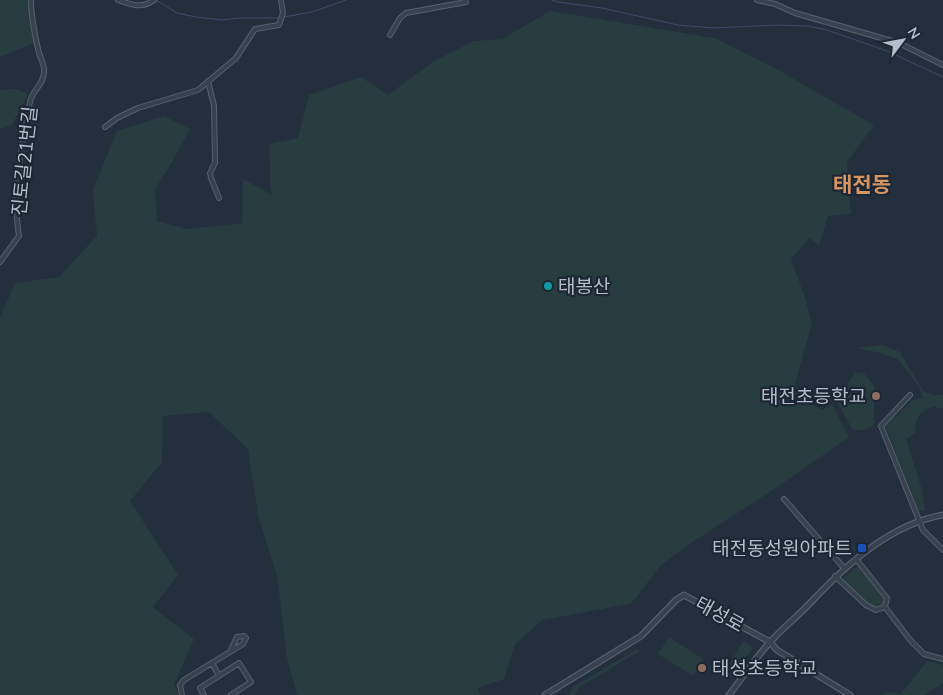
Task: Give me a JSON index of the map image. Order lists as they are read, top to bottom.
{
  "streets": {
    "street": ["진토길21번길", "태성로"]
  },
  "districts": ["태전동"],
  "places": {
    "other": ["태봉산", "태전초등학교", "태성초등학교"],
    "transit": ["태전동성원아파트"]
  },
  "north": "top right"
}
